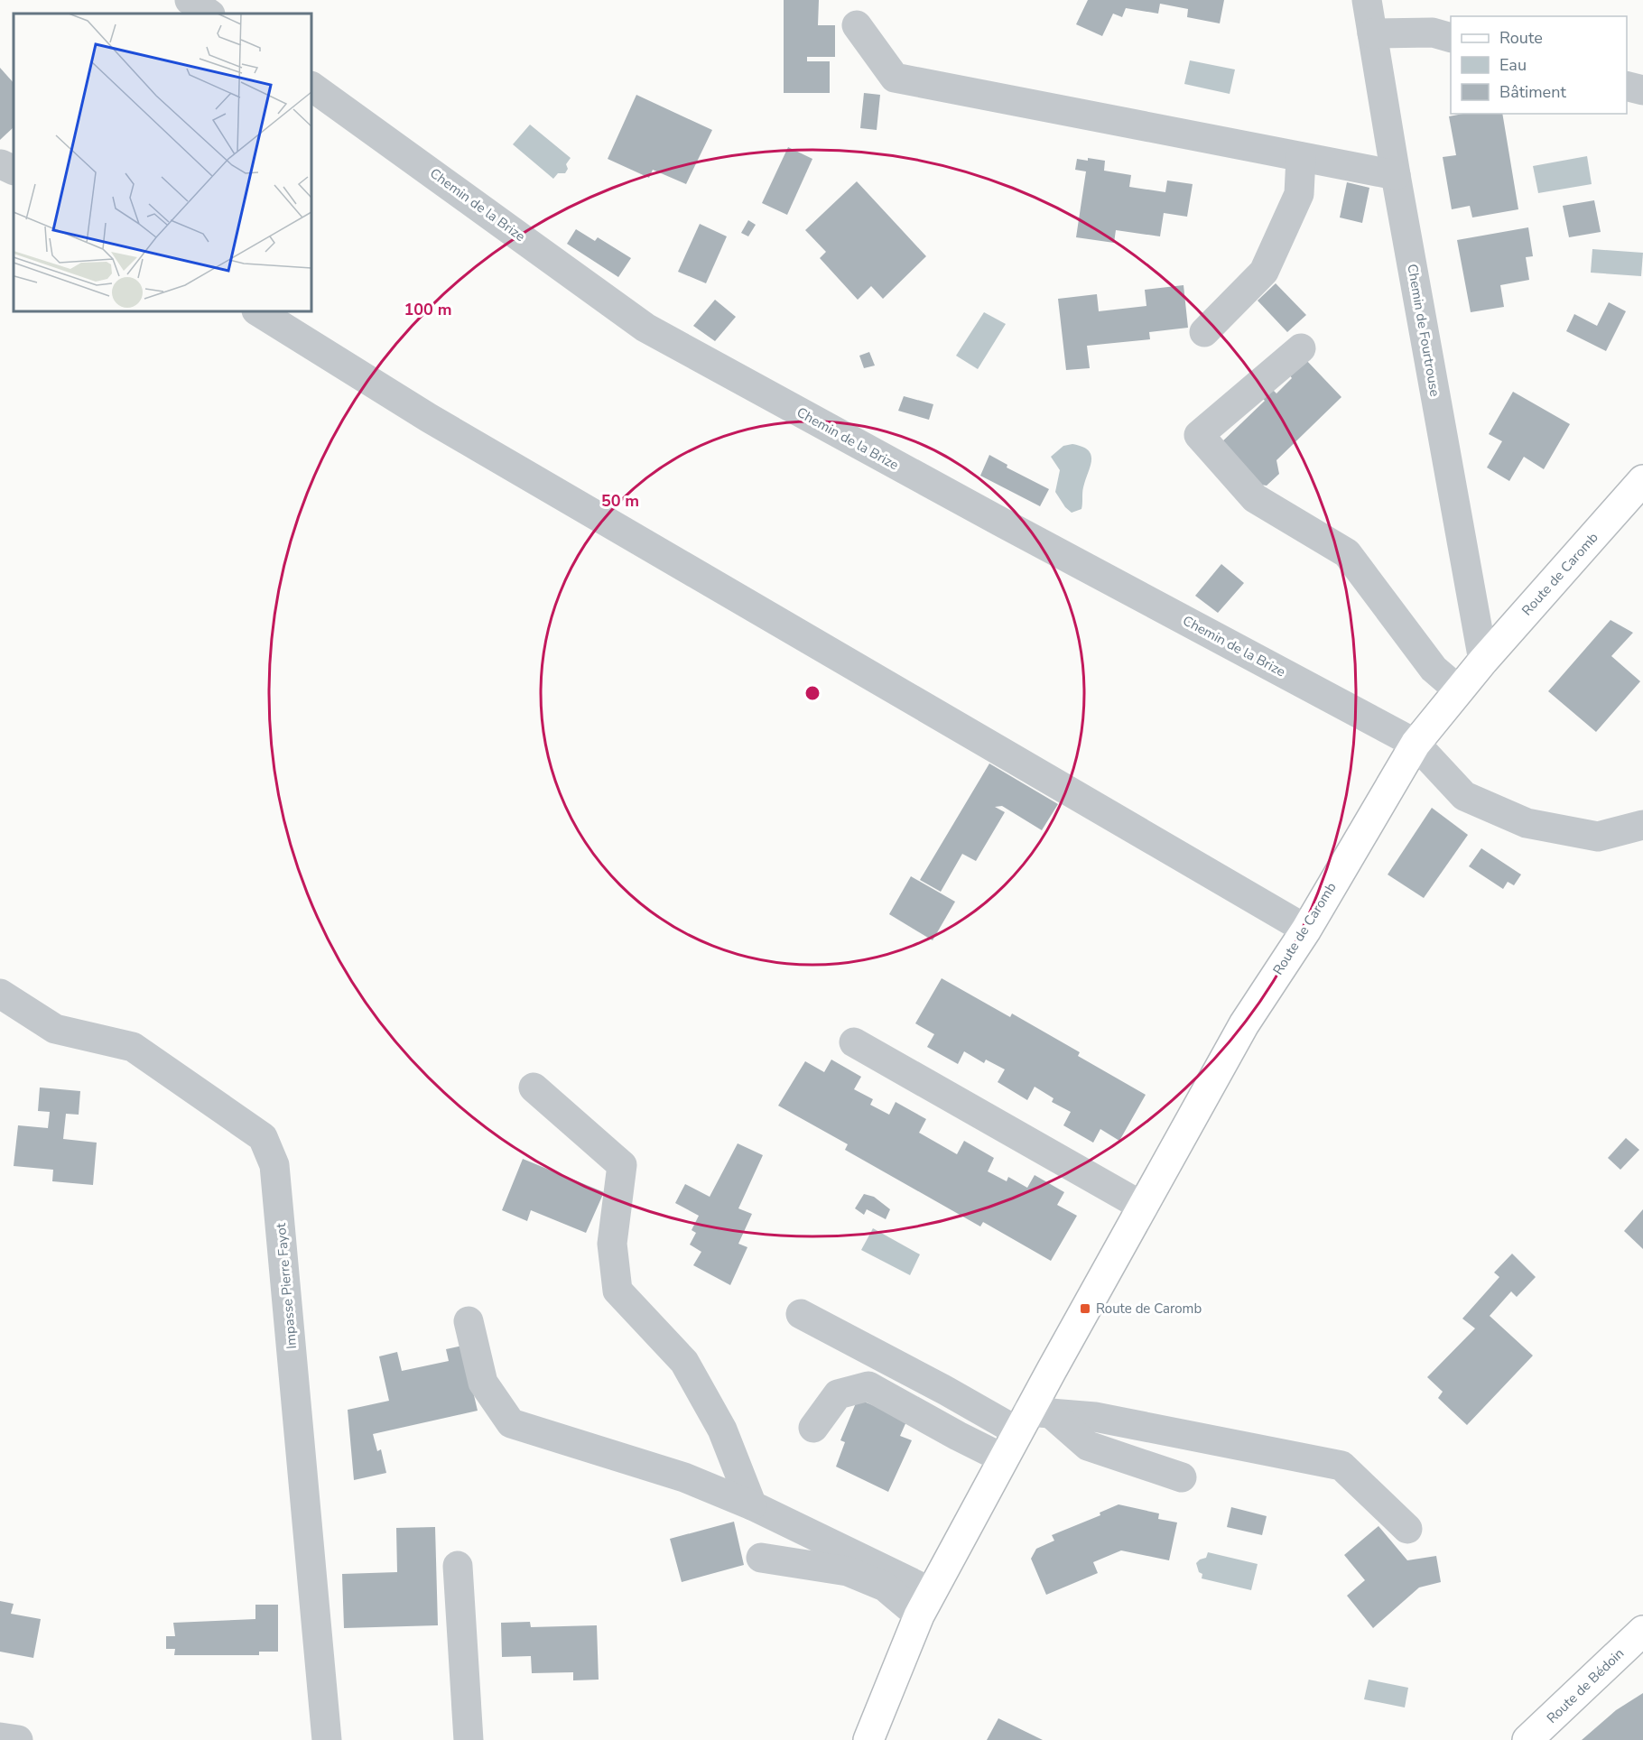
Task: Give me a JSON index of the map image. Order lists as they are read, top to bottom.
{
  "streets": {
    "main road": ["Route de Caromb", "Route de Bédoin"],
    "street": ["Chemin de la Brize", "Chemin de Fourtrouse", "Impasse Pierre Fayot"]
  },
  "crossings": [
    ["Chemin de la Brize", "Route de Caromb"],
    ["Chemin de Fourtrouse", "Route de Caromb"]
  ],
  "places": {
    "transit": ["Route de Caromb"]
  },
  "legend": ["Route", "Eau", "Bâtiment"],
  "rings": ["100 m", "50 m"]
}
